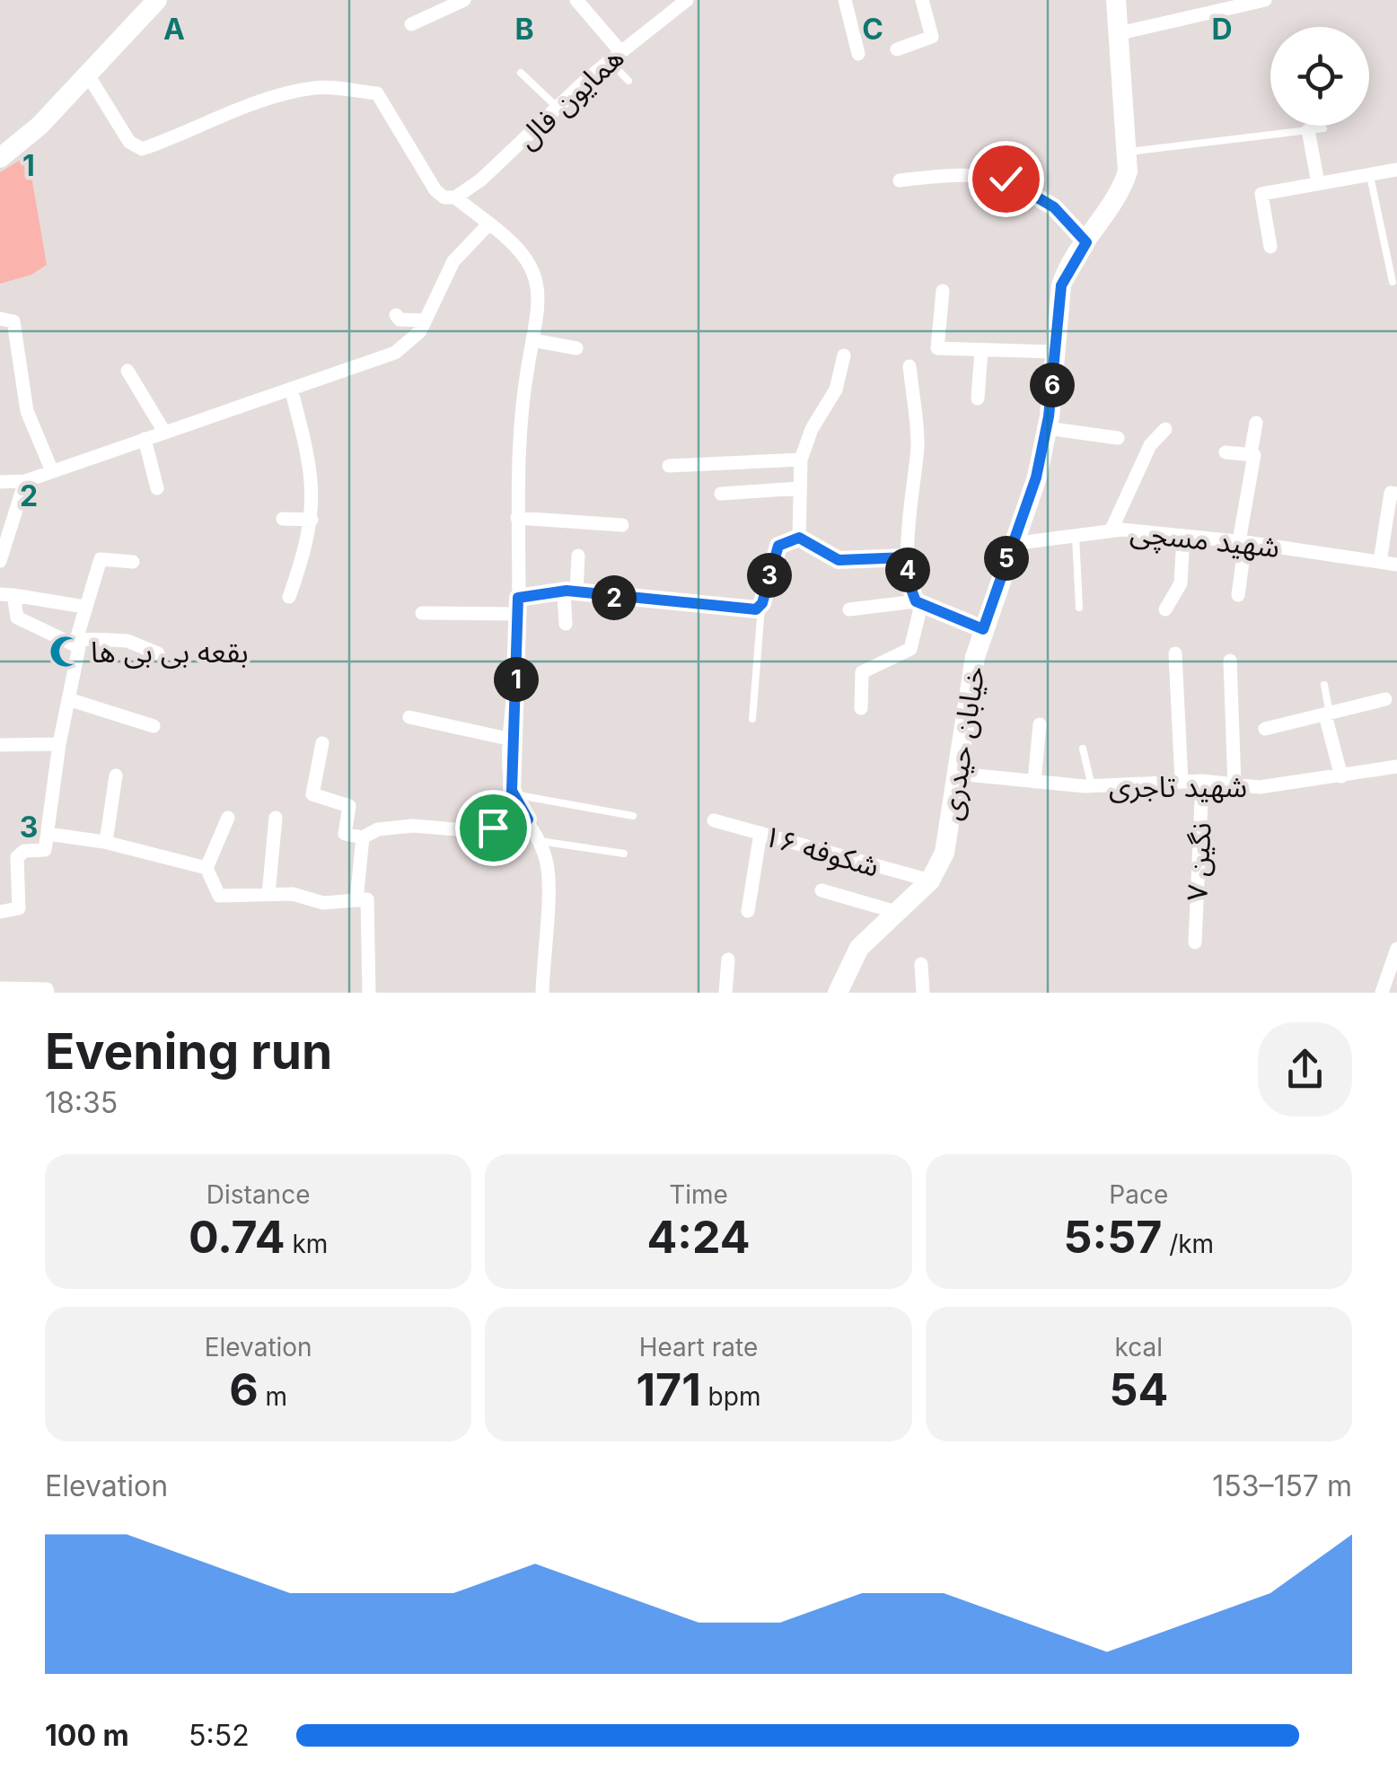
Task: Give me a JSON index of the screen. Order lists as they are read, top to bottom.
{
  "streets": {
    "street": [
      "همایون فال",
      "شهید مسچی",
      "خیابان حیدری",
      "شهید تاجری",
      "شکوفه ۱۶",
      "نگین ۷"
    ]
  },
  "crossings": [
    ["شهید مسچی", "خیابان حیدری"],
    ["خیابان حیدری", "شهید تاجری"],
    ["خیابان حیدری", "شکوفه ۱۶"],
    ["شهید تاجری", "نگین ۷"]
  ],
  "places": {
    "mosque": ["بقعه بی بی ها"]
  },
  "page": {
    "pins": [
      "6",
      "5",
      "4",
      "3",
      "2",
      "1"
    ],
    "heading": ["Evening run", "18:35"],
    "stats": [
      ["Distance", "0.74 km"],
      ["Time", "4:24"],
      ["Pace", "5:57 /km"],
      ["Elevation", "6 m"],
      ["Heart rate", "171 bpm"],
      ["kcal", "54"]
    ],
    "chart": ["Elevation", "153–157 m"],
    "list": [
      {
        "name": "100 m",
        "note": "5:52"
      }
    ]
  },
  "grid": {
    "columns": [
      "A",
      "B",
      "C",
      "D"
    ],
    "rows": ["1", "2", "3"]
  }
}
